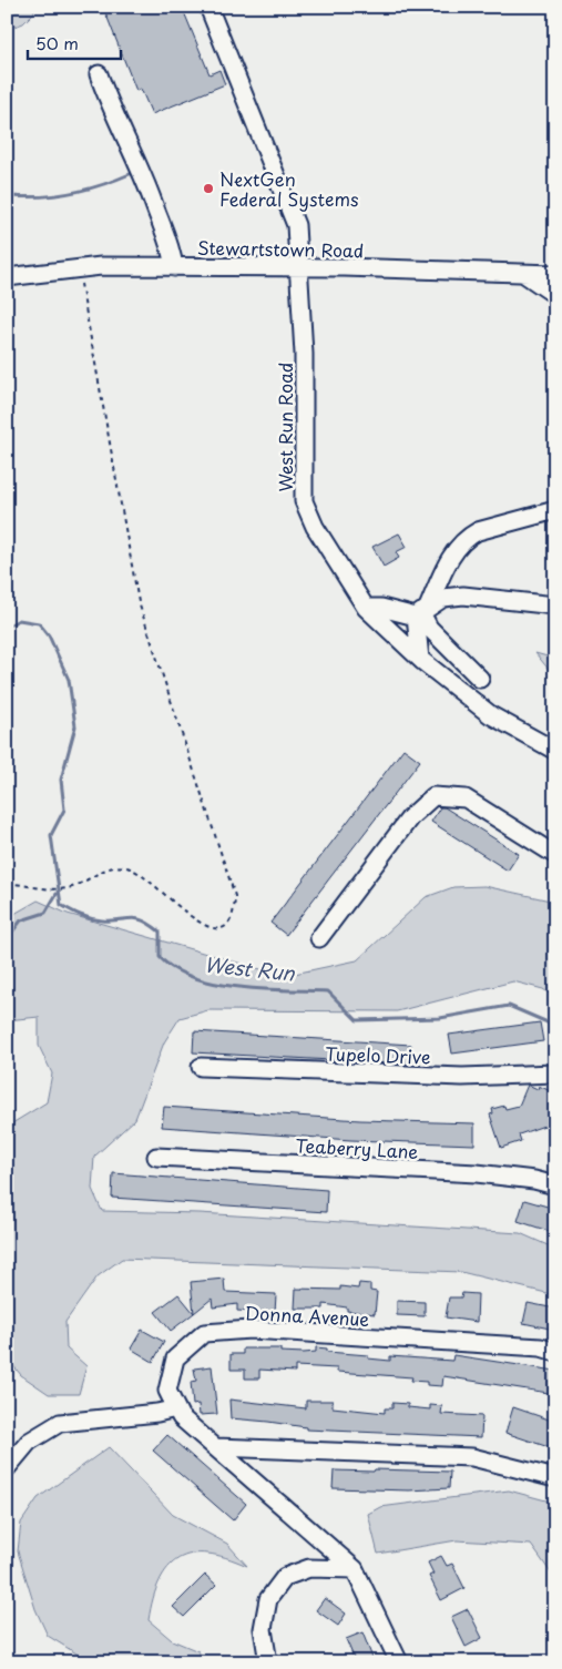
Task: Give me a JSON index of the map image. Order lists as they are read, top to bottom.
{
  "streets": {
    "street": [
      "Stewartstown Road",
      "West Run Road",
      "Tupelo Drive",
      "Teaberry Lane",
      "Donna Avenue"
    ]
  },
  "crossings": [
    ["Stewartstown Road", "West Run Road"]
  ],
  "water": ["West Run"],
  "places": ["NextGen Federal Systems"],
  "scale_bar": "50 m"
}
